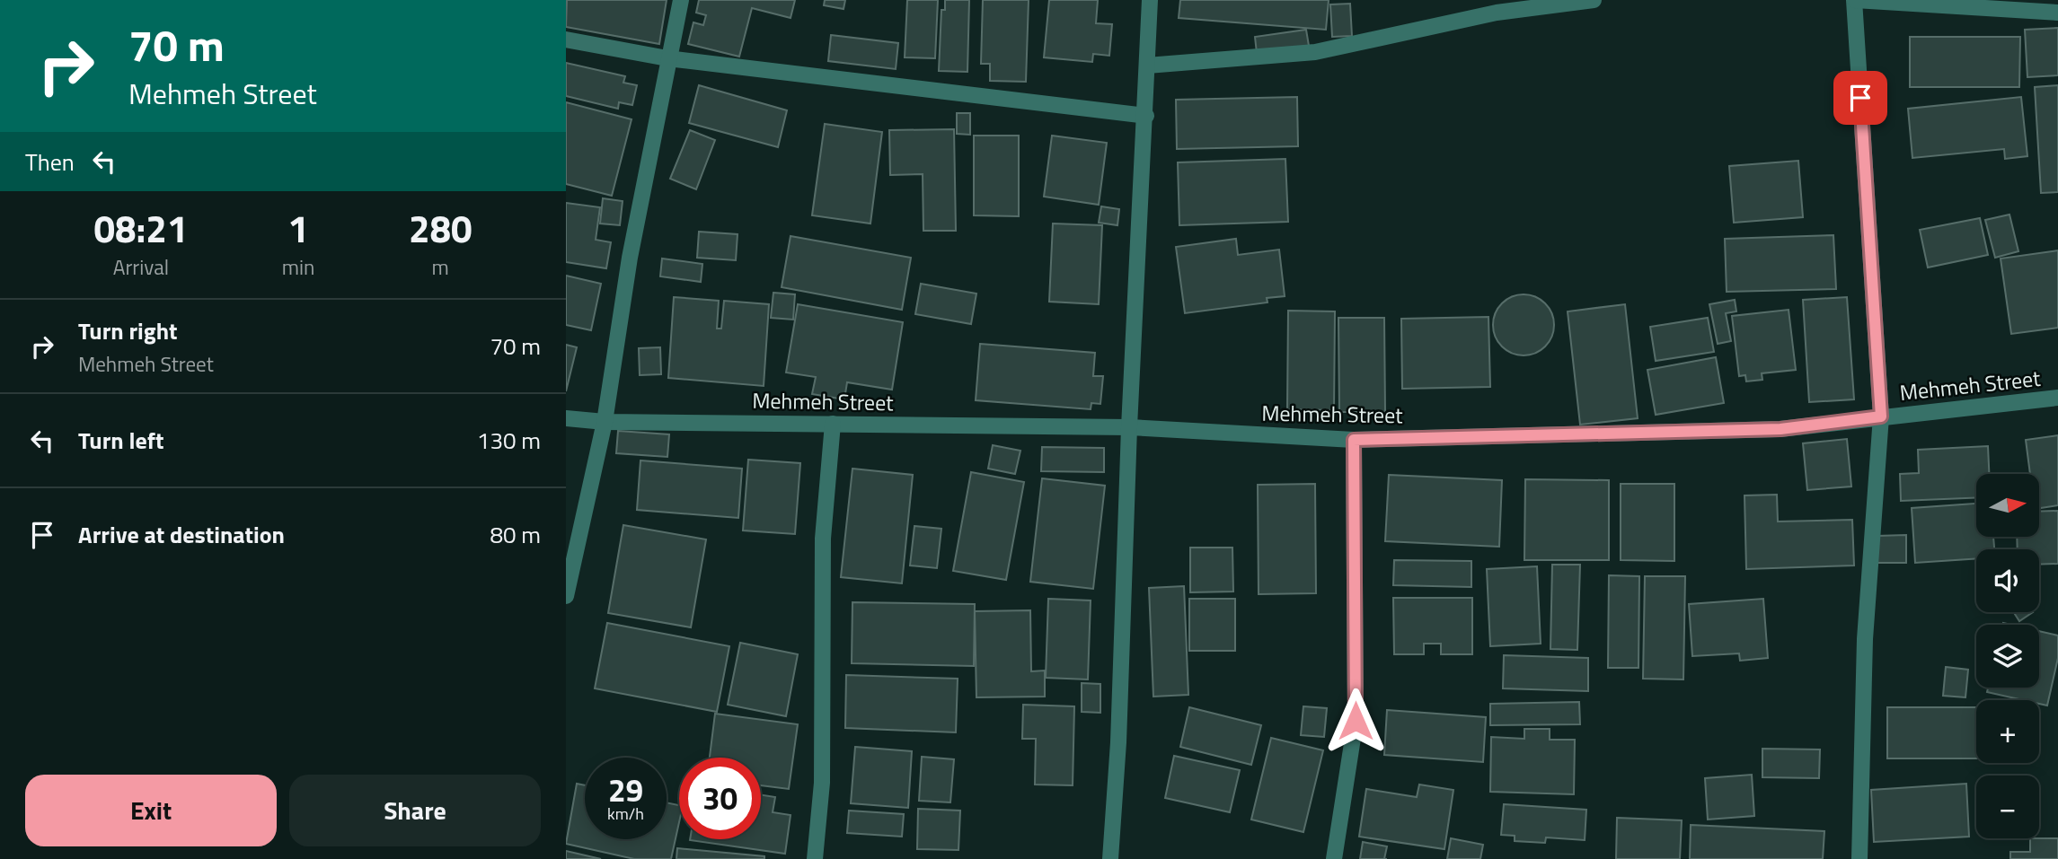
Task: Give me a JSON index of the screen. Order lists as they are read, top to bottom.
{
  "streets": {
    "street": ["Mehmeh Street"]
  },
  "north": "right",
  "page": {
    "turn": ["70 m", "Mehmeh Street"],
    "then": "Then",
    "eta": [
      "08:21",
      "Arrival",
      "1",
      "min",
      "280",
      "m"
    ],
    "list": [
      {
        "name": "Turn right",
        "note": "Mehmeh Street",
        "value": "70 m"
      },
      {
        "name": "Turn left",
        "value": "130 m"
      },
      {
        "name": "Arrive at destination",
        "value": "80 m"
      }
    ],
    "map_buttons": ["+", "−"],
    "speed": "29 km/h",
    "limit": "30",
    "buttons": ["Exit", "Share"]
  }
}
